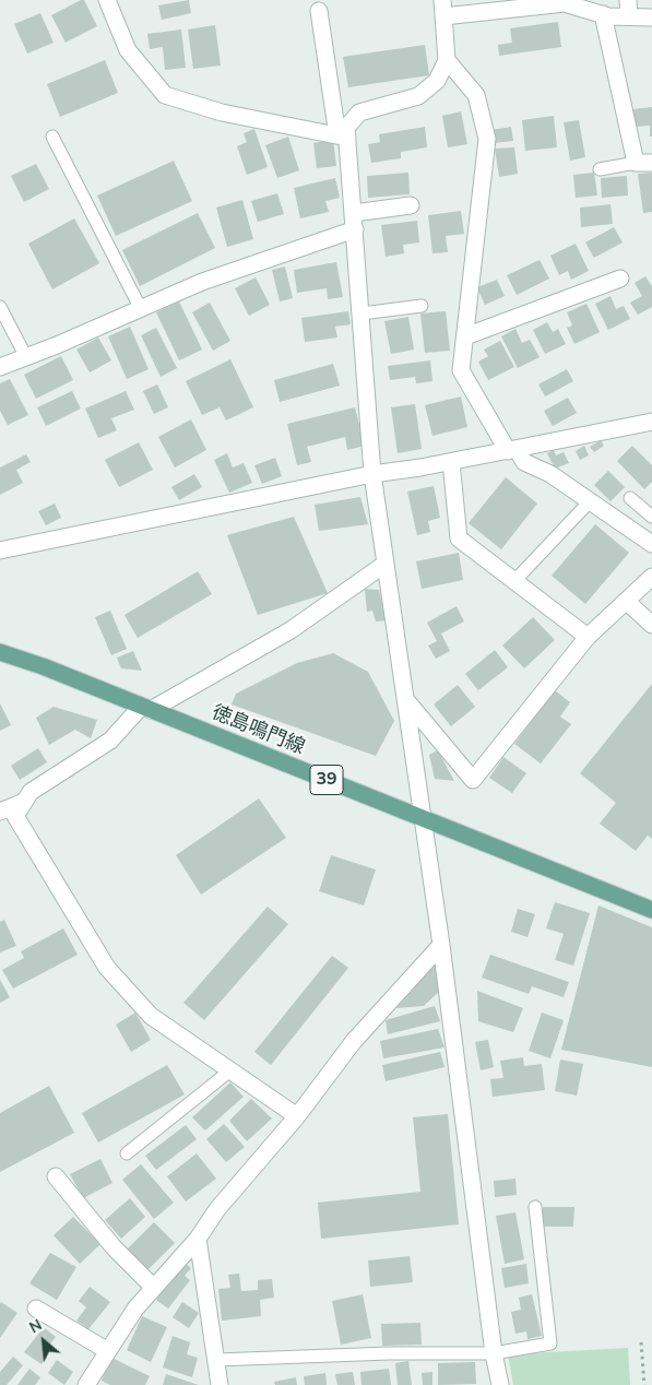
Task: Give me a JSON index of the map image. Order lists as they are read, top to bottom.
{
  "streets": {
    "main road": ["徳島鳴門線", "39"]
  },
  "north": "top left"
}
